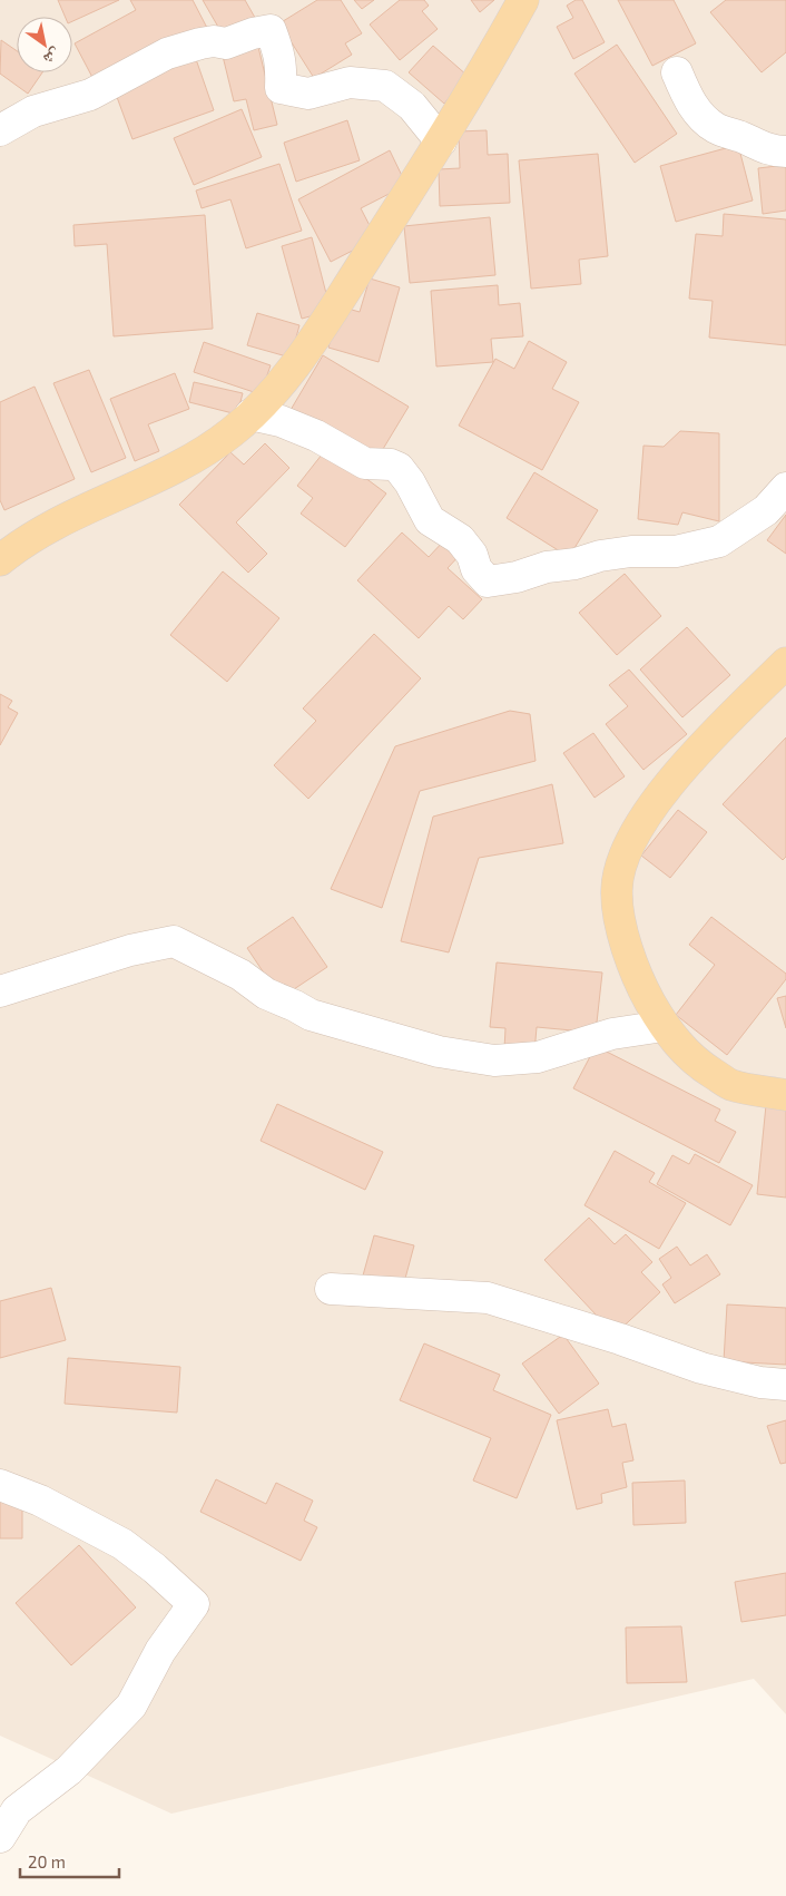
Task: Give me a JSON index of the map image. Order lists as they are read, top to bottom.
{
  "scale_bar": "20 m",
  "north": "bottom right"
}
